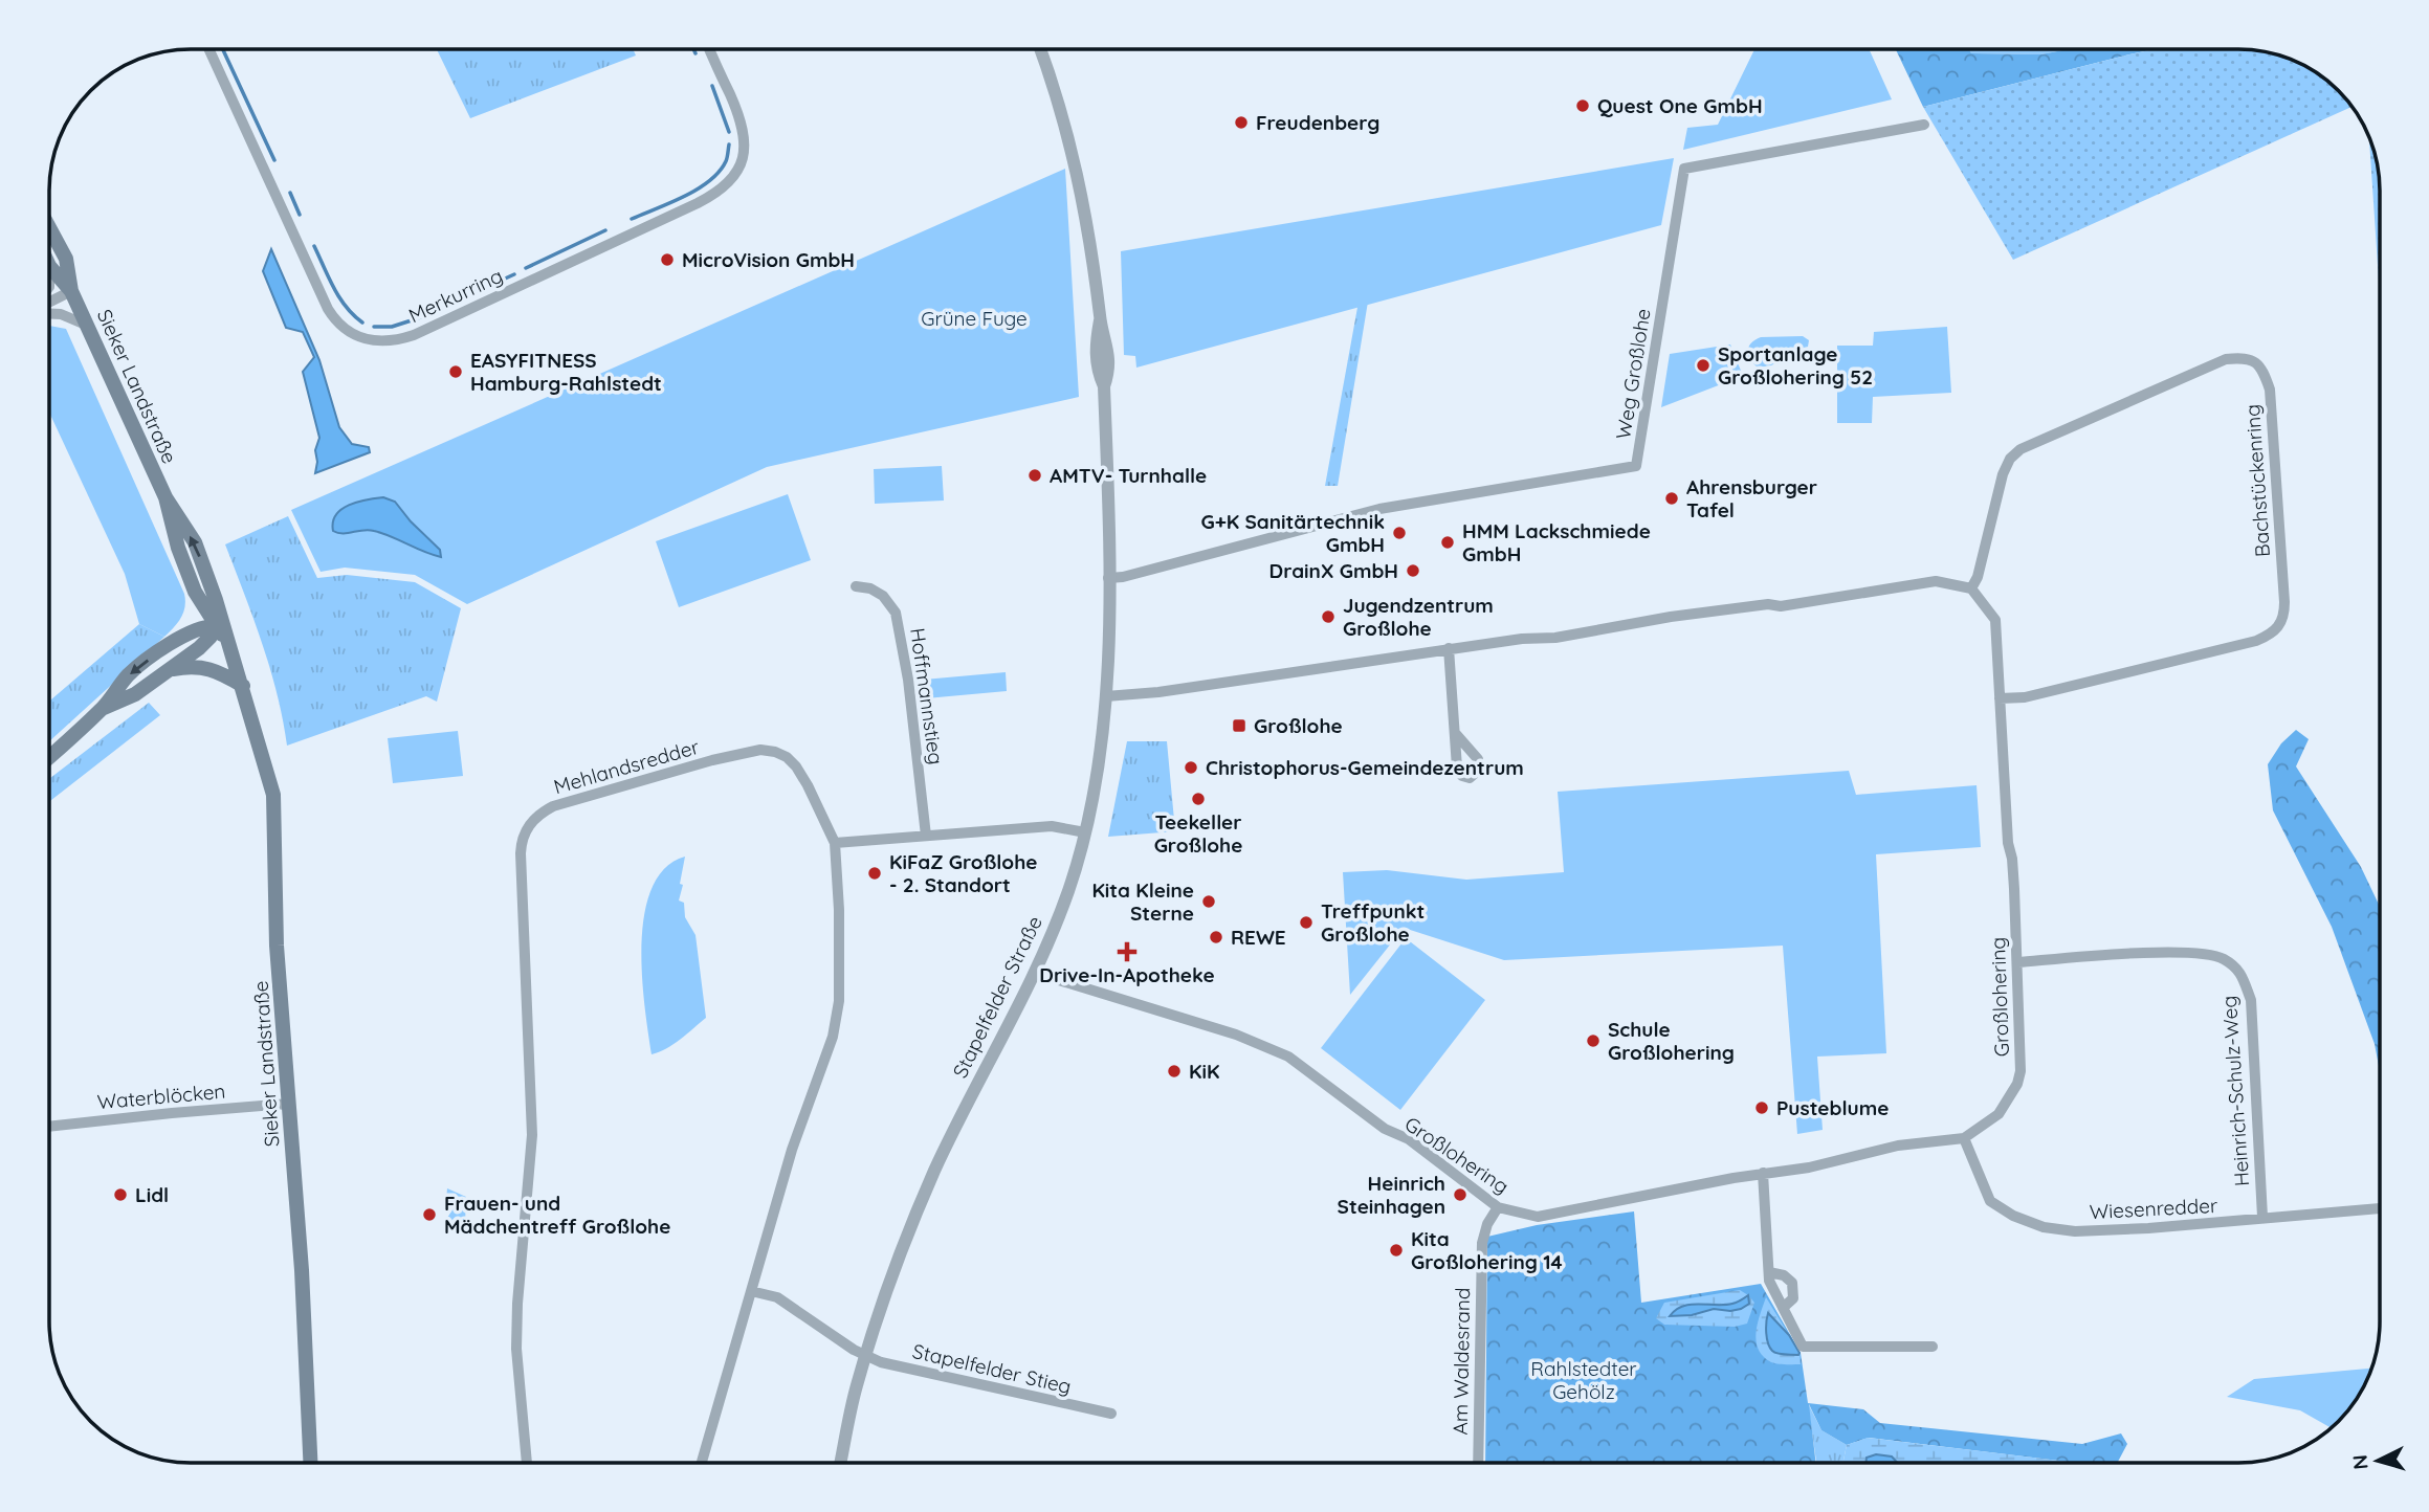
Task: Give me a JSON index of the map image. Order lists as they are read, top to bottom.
{
  "streets": {
    "main road": ["Sieker Landstraße"],
    "street": [
      "Merkurring",
      "Weg Großlohe",
      "Bachstückenring",
      "Hoffmannstieg",
      "Mehlandsredder",
      "Stapelfelder Straße",
      "Großlohering",
      "Heinrich-Schulz-Weg",
      "Waterblöcken",
      "Wiesenredder",
      "Am Waldesrand",
      "Stapelfelder Stieg"
    ]
  },
  "crossings": [
    ["Weg Großlohe", "Stapelfelder Straße"],
    ["Sieker Landstraße", "Waterblöcken"],
    ["Bachstückenring", "Großlohering"],
    ["Stapelfelder Straße", "Großlohering"],
    ["Stapelfelder Straße", "Stapelfelder Stieg"],
    ["Großlohering", "Heinrich-Schulz-Weg"],
    ["Großlohering", "Wiesenredder"],
    ["Großlohering", "Am Waldesrand"],
    ["Heinrich-Schulz-Weg", "Wiesenredder"]
  ],
  "parks": ["Grüne Fuge", "Rahlstedter Gehölz"],
  "places": {
    "other": [
      "Quest One GmbH",
      "Freudenberg",
      "MicroVision GmbH",
      "Sportanlage Großlohering 52",
      "EASYFITNESS Hamburg-Rahlstedt",
      "AMTV- Turnhalle",
      "Ahrensburger Tafel",
      "G+K Sanitärtechnik GmbH",
      "HMM Lackschmiede GmbH",
      "DrainX GmbH",
      "Jugendzentrum Großlohe",
      "Christophorus-Gemeindezentrum",
      "Teekeller Großlohe",
      "KiFaZ Großlohe - 2. Standort",
      "Kita Kleine Sterne",
      "Treffpunkt Großlohe",
      "REWE",
      "Schule Großlohering",
      "KiK",
      "Pusteblume",
      "Lidl",
      "Heinrich Steinhagen",
      "Frauen- und Mädchentreff Großlohe",
      "Kita Großlohering 14"
    ],
    "transit": ["Großlohe"],
    "health": ["Drive-In-Apotheke"]
  },
  "north": "left"
}
